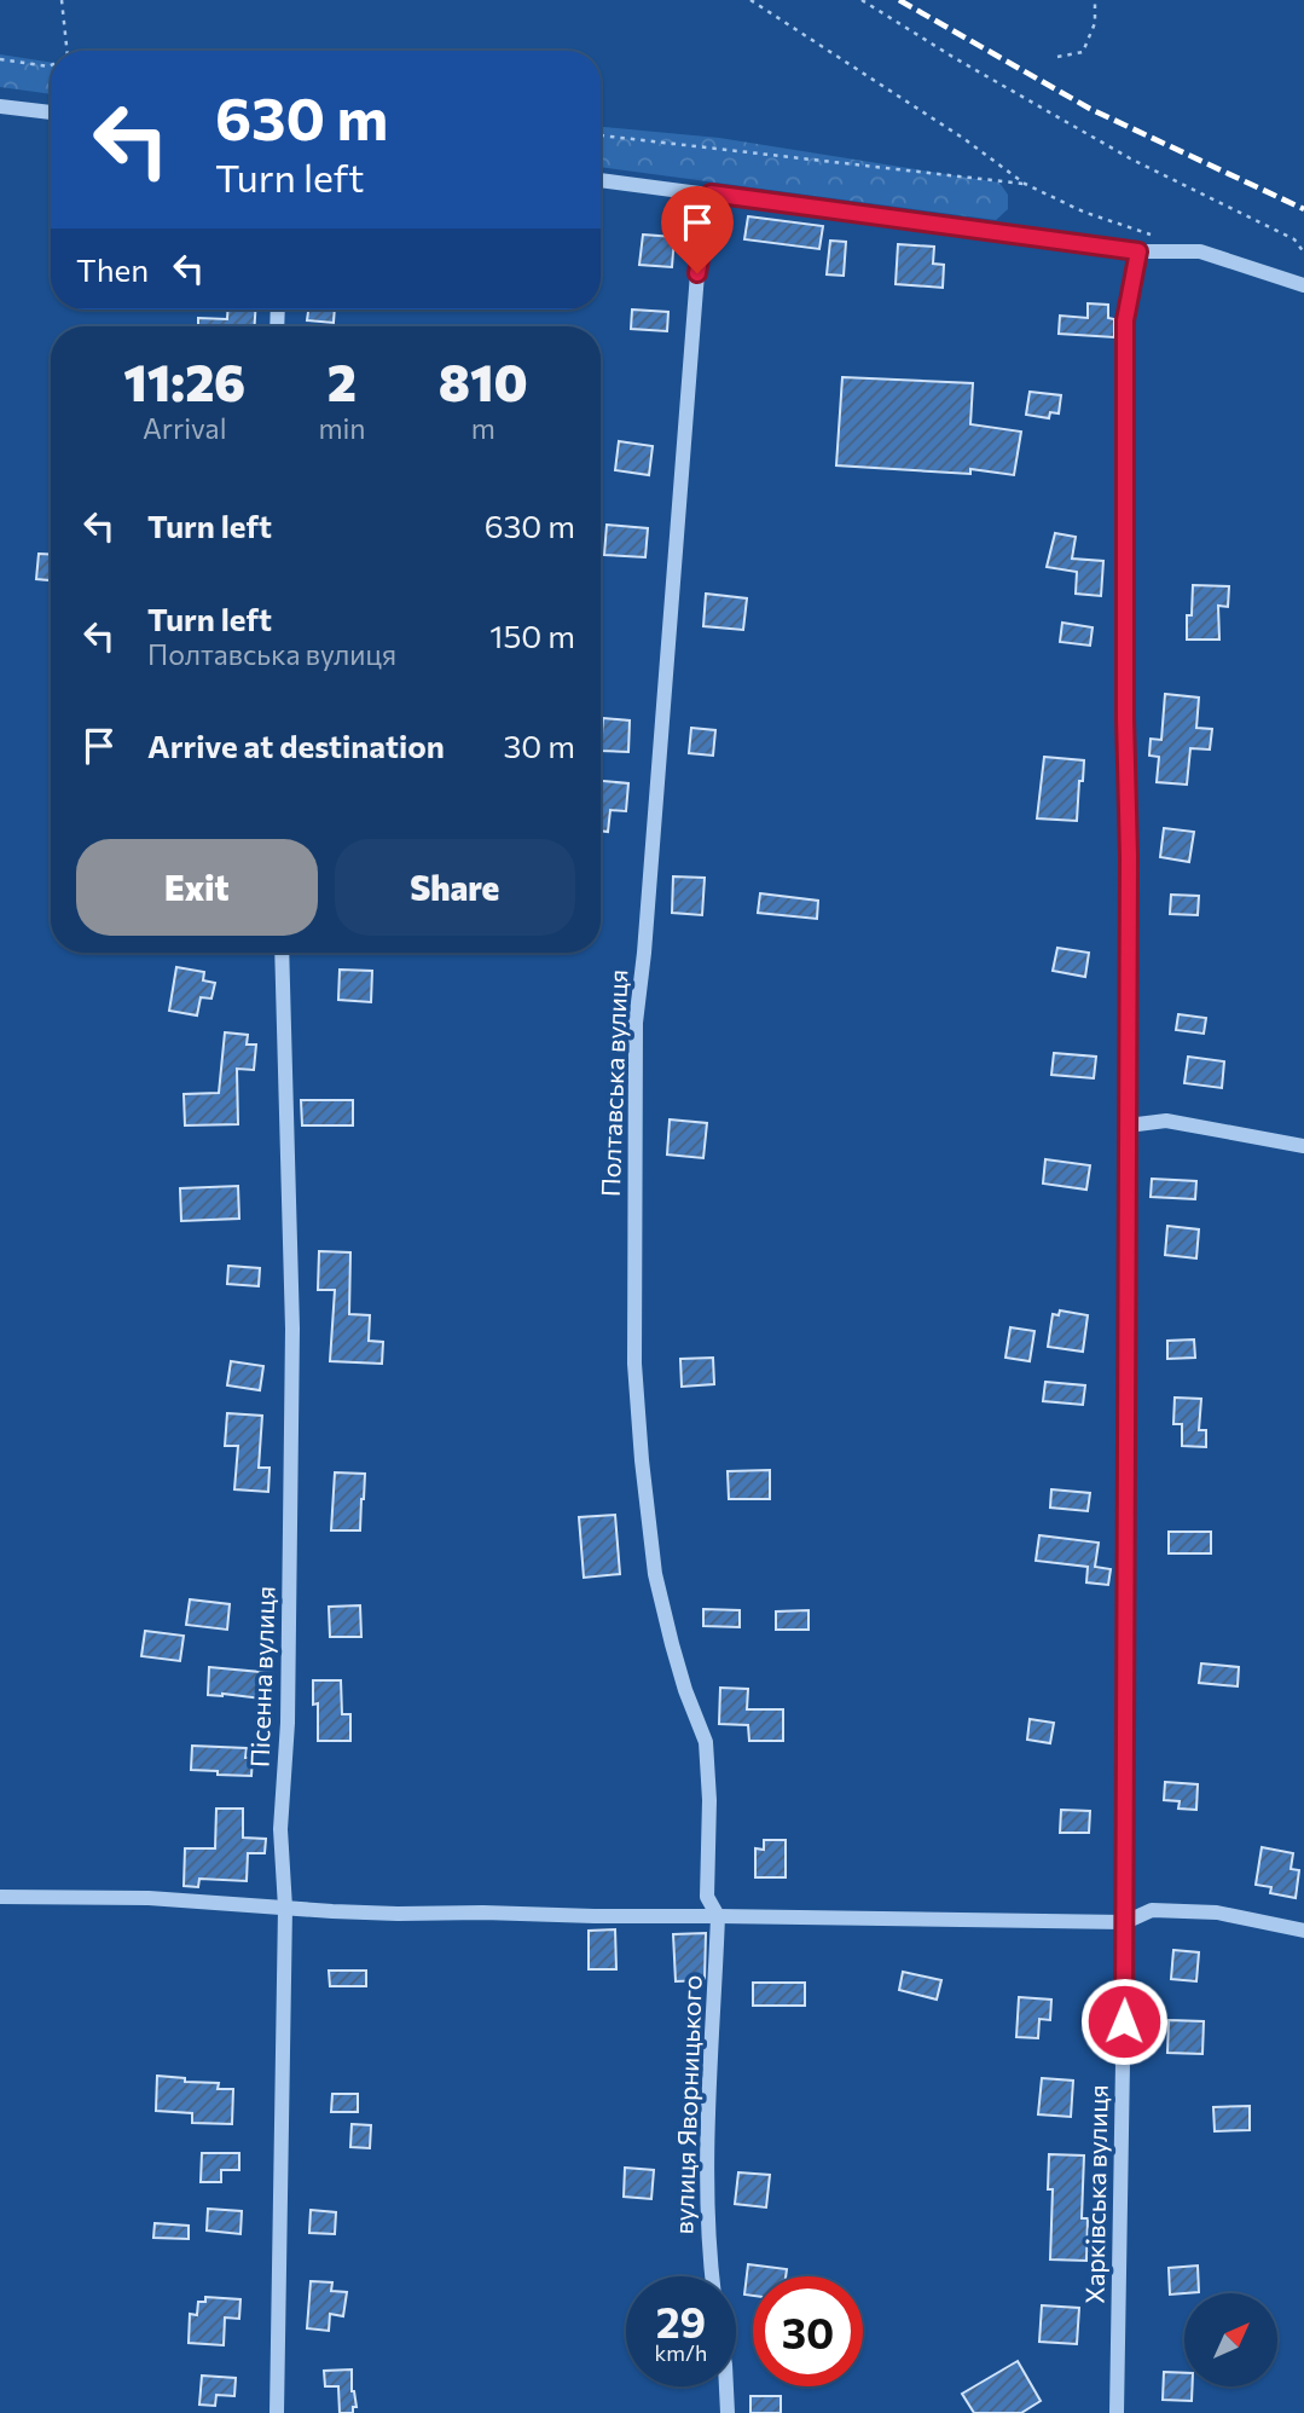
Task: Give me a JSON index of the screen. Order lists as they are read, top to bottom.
{
  "streets": {
    "street": [
      "Полтавська вулиця",
      "Пісенна вулиця",
      "вулиця Яворницького",
      "Харківська вулиця"
    ]
  },
  "crossings": [
    ["Полтавська вулиця", "вулиця Яворницького"]
  ],
  "north": "top right",
  "page": {
    "turn": ["630 m", "Turn left"],
    "then": "Then",
    "eta": [
      "11:26",
      "Arrival",
      "2",
      "min",
      "810",
      "m"
    ],
    "list": [
      {
        "name": "Turn left",
        "value": "630 m"
      },
      {
        "name": "Turn left",
        "note": "Полтавська вулиця",
        "value": "150 m"
      },
      {
        "name": "Arrive at destination",
        "value": "30 m"
      }
    ],
    "buttons": ["Exit", "Share"],
    "speed": "29 km/h",
    "limit": "30"
  }
}
